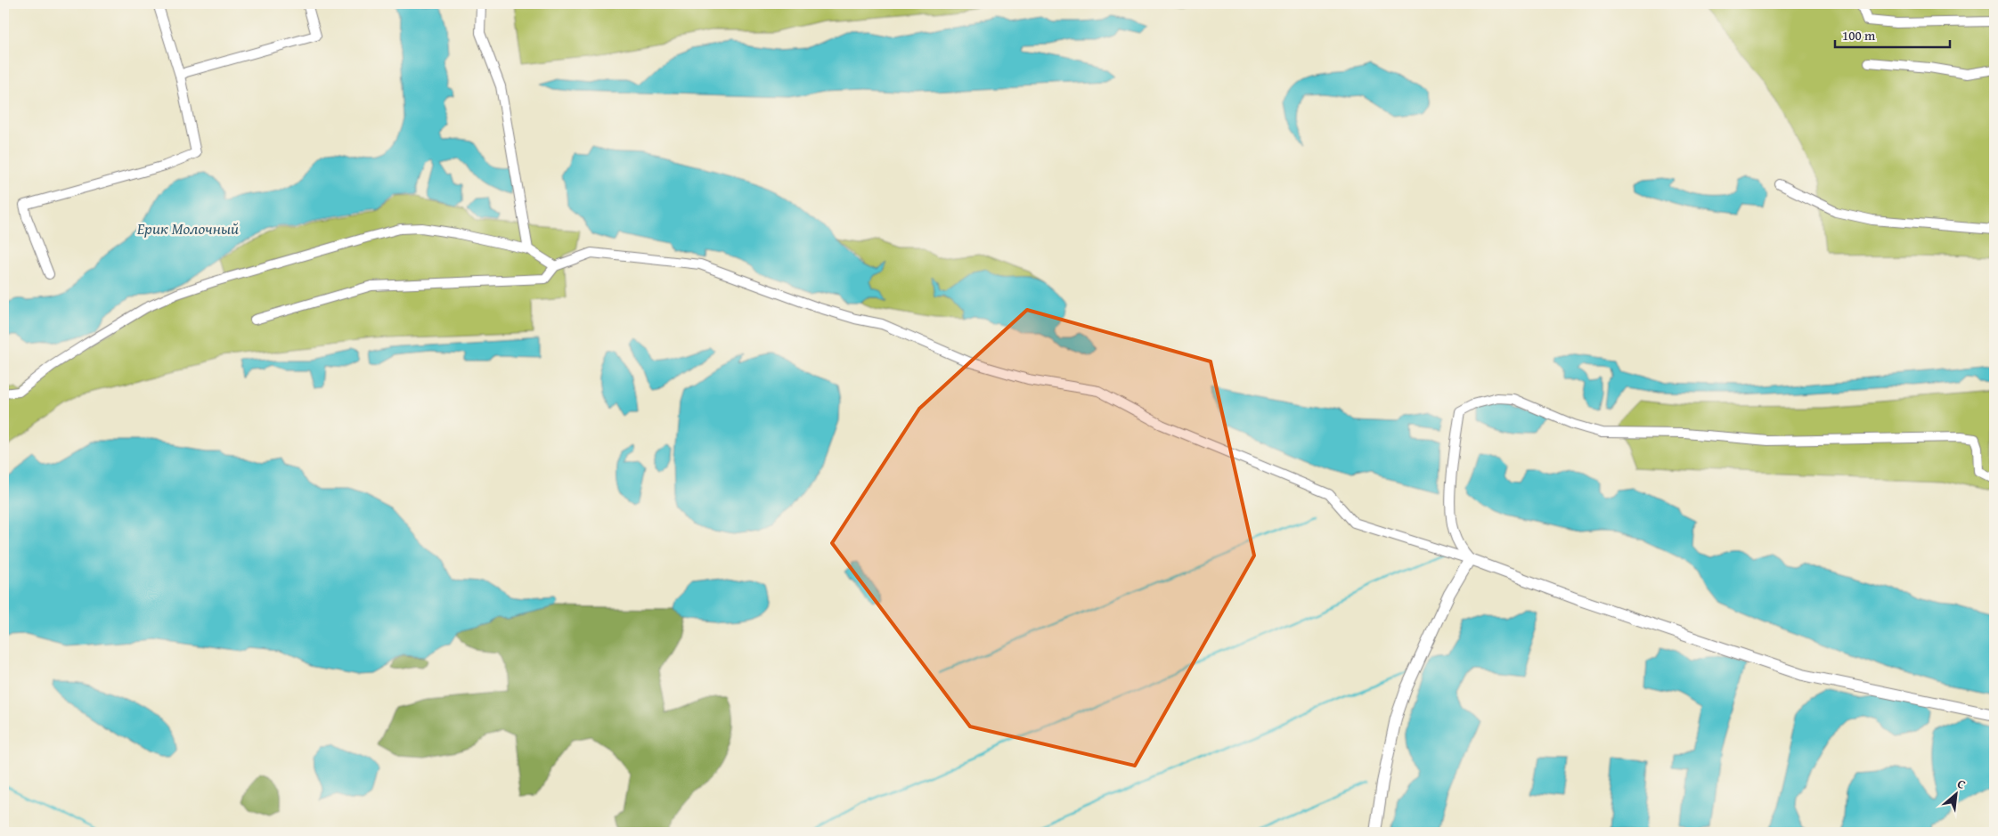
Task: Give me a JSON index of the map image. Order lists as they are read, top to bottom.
{
  "water": ["Ерик Молочный"],
  "scale_bar": "100 m",
  "north": "top right"
}
